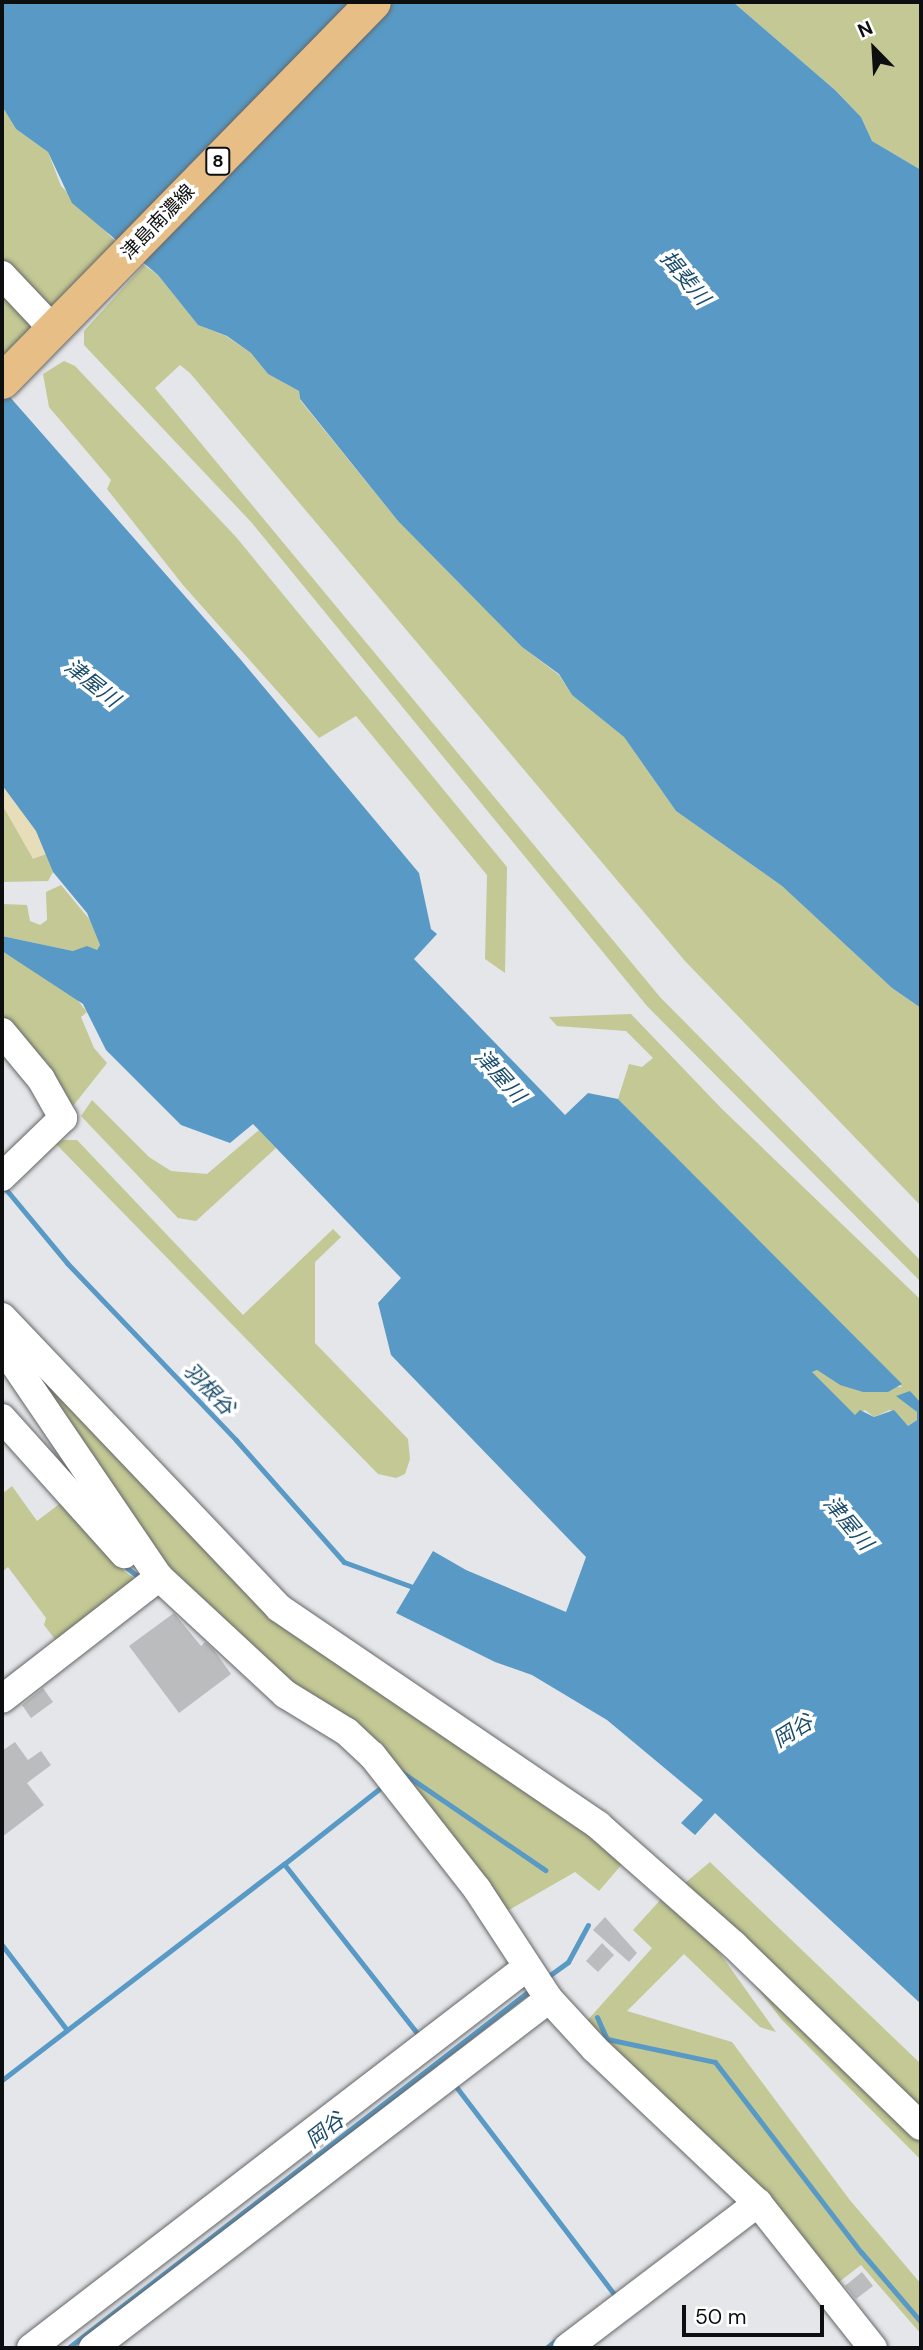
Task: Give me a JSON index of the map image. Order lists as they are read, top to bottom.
{
  "streets": {
    "main road": ["8", "津島南濃線"]
  },
  "water": [
    "揖斐川",
    "津屋川",
    "羽根谷",
    "岡谷"
  ],
  "scale_bar": "50 m",
  "north": "top left"
}
